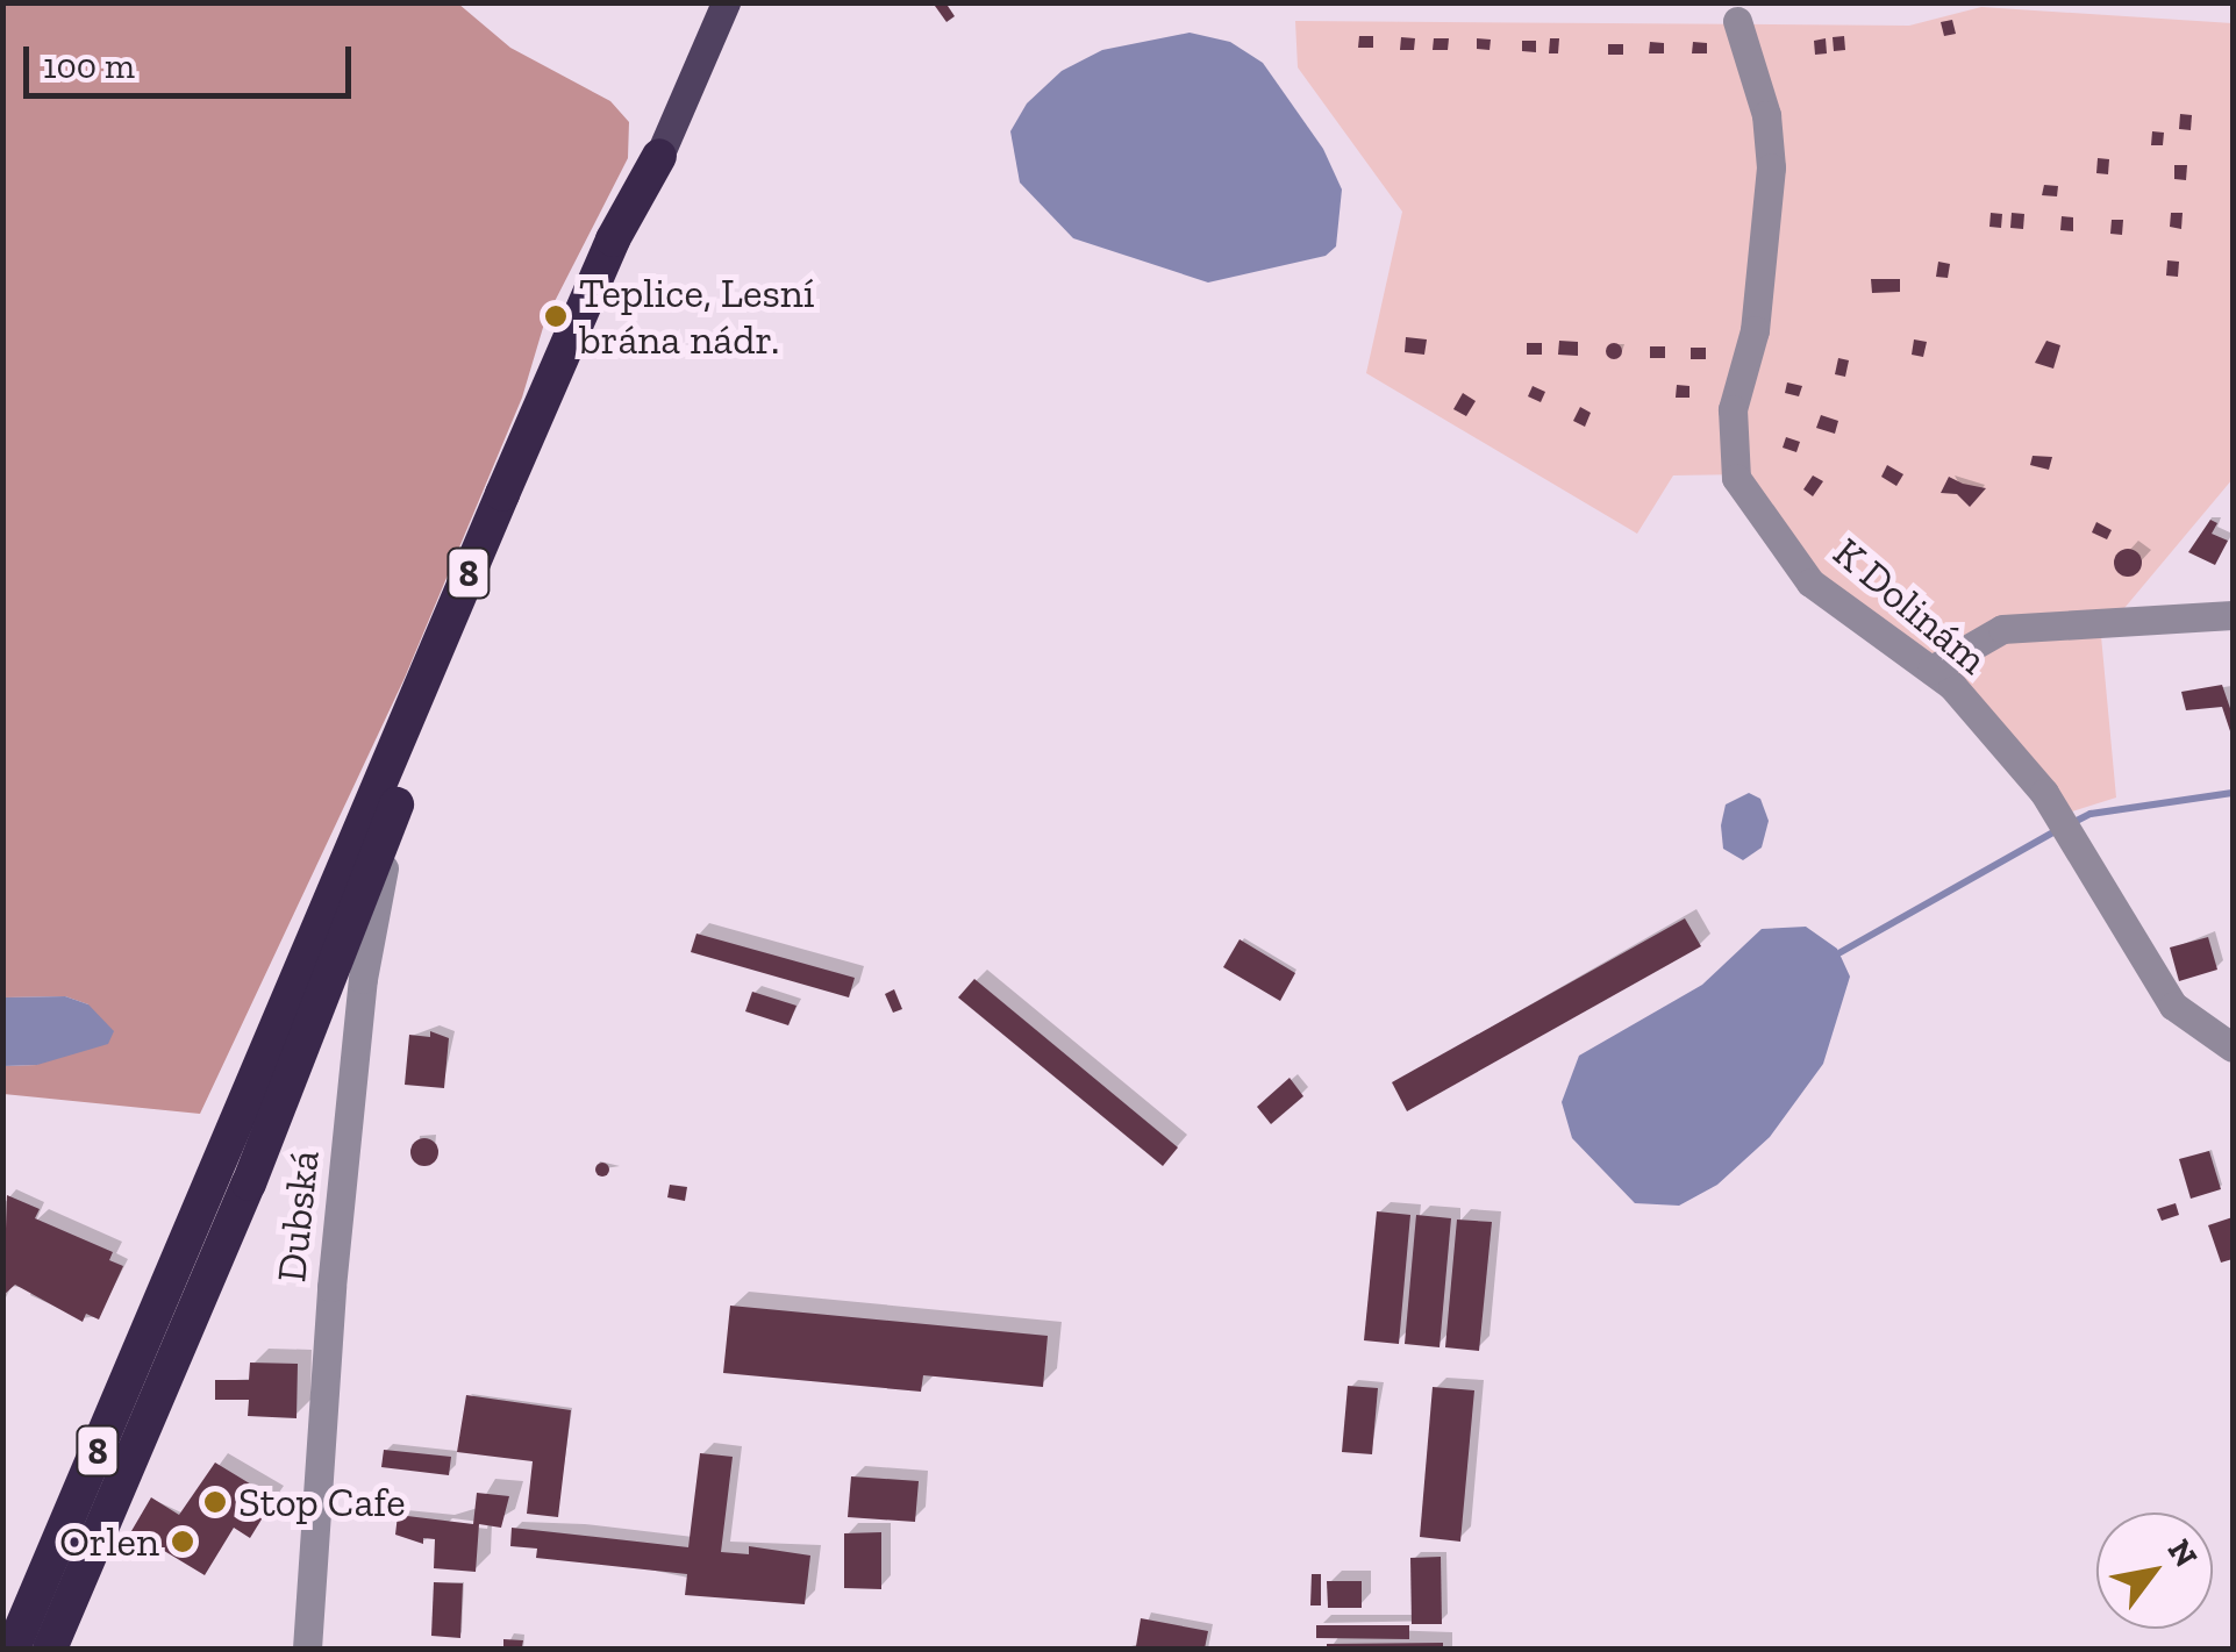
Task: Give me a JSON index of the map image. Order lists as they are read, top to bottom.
{
  "streets": {
    "highway": ["8"],
    "street": ["K Dolinám", "Dubská"]
  },
  "crossings": [
    ["8", "Dubská"]
  ],
  "places": ["Teplice, Lesní brána nádr.", "Stop Cafe", "Orlen"],
  "scale_bar": "100 m",
  "north": "top right"
}
